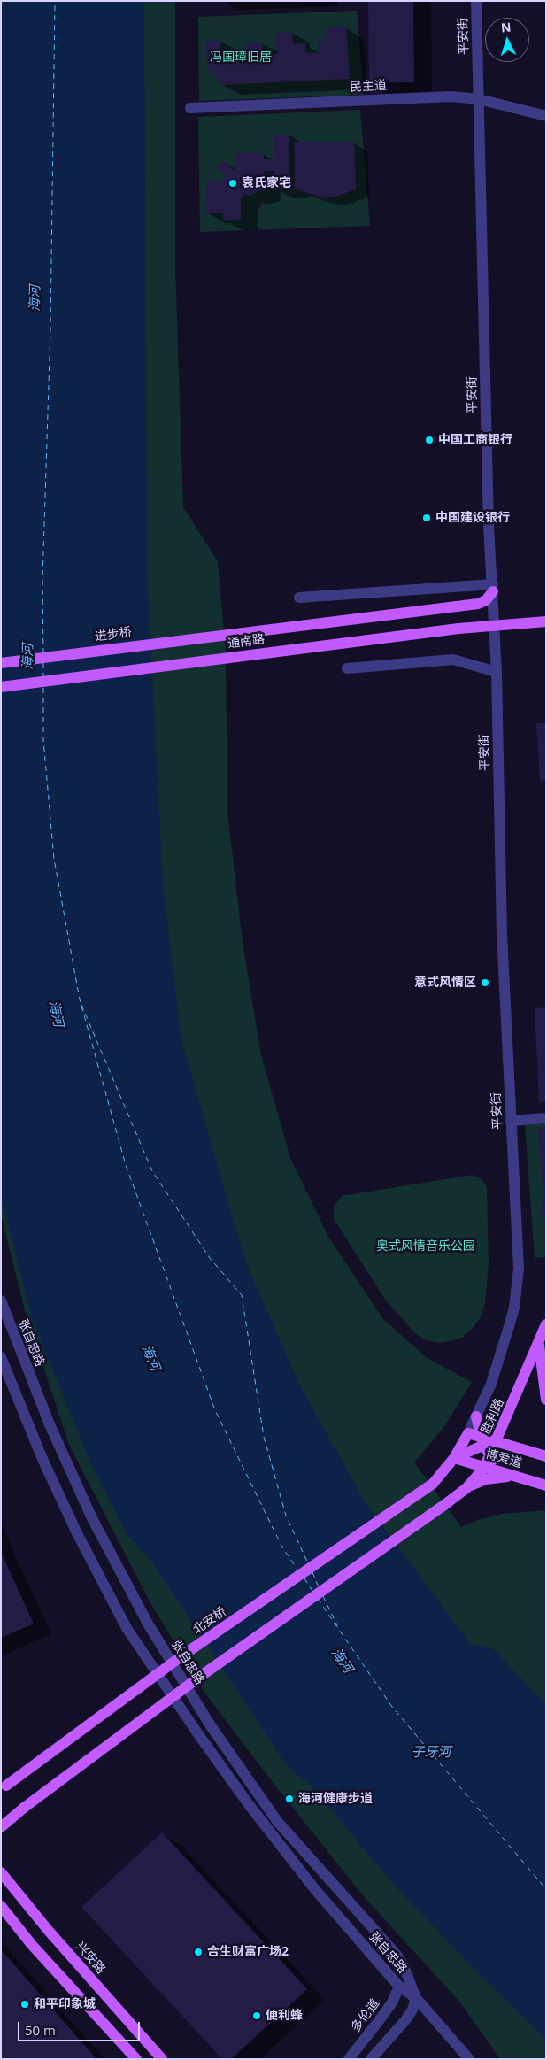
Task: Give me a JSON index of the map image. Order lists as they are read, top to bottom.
{
  "streets": {
    "main road": [
      "平安街",
      "进步桥",
      "通南路",
      "胜利路",
      "博爱道",
      "北安桥",
      "兴安路"
    ],
    "street": ["民主道", "张自忠路", "多伦道"]
  },
  "crossings": [
    ["平安街", "民主道"],
    ["平安街", "通南路"],
    ["平安街", "博爱道"],
    ["平安街", "北安桥"],
    ["进步桥", "通南路"],
    ["张自忠路", "多伦道"],
    ["胜利路", "博爱道"]
  ],
  "water": ["海河", "子牙河"],
  "parks": ["冯国璋旧居", "奥式风情音乐公园"],
  "places": [
    "袁氏家宅",
    "中国工商银行",
    "中国建设银行",
    "意式风情区",
    "海河健康步道",
    "合生财富广场2",
    "和平印象城",
    "便利蜂"
  ],
  "scale_bar": "50 m",
  "north": "top"
}
